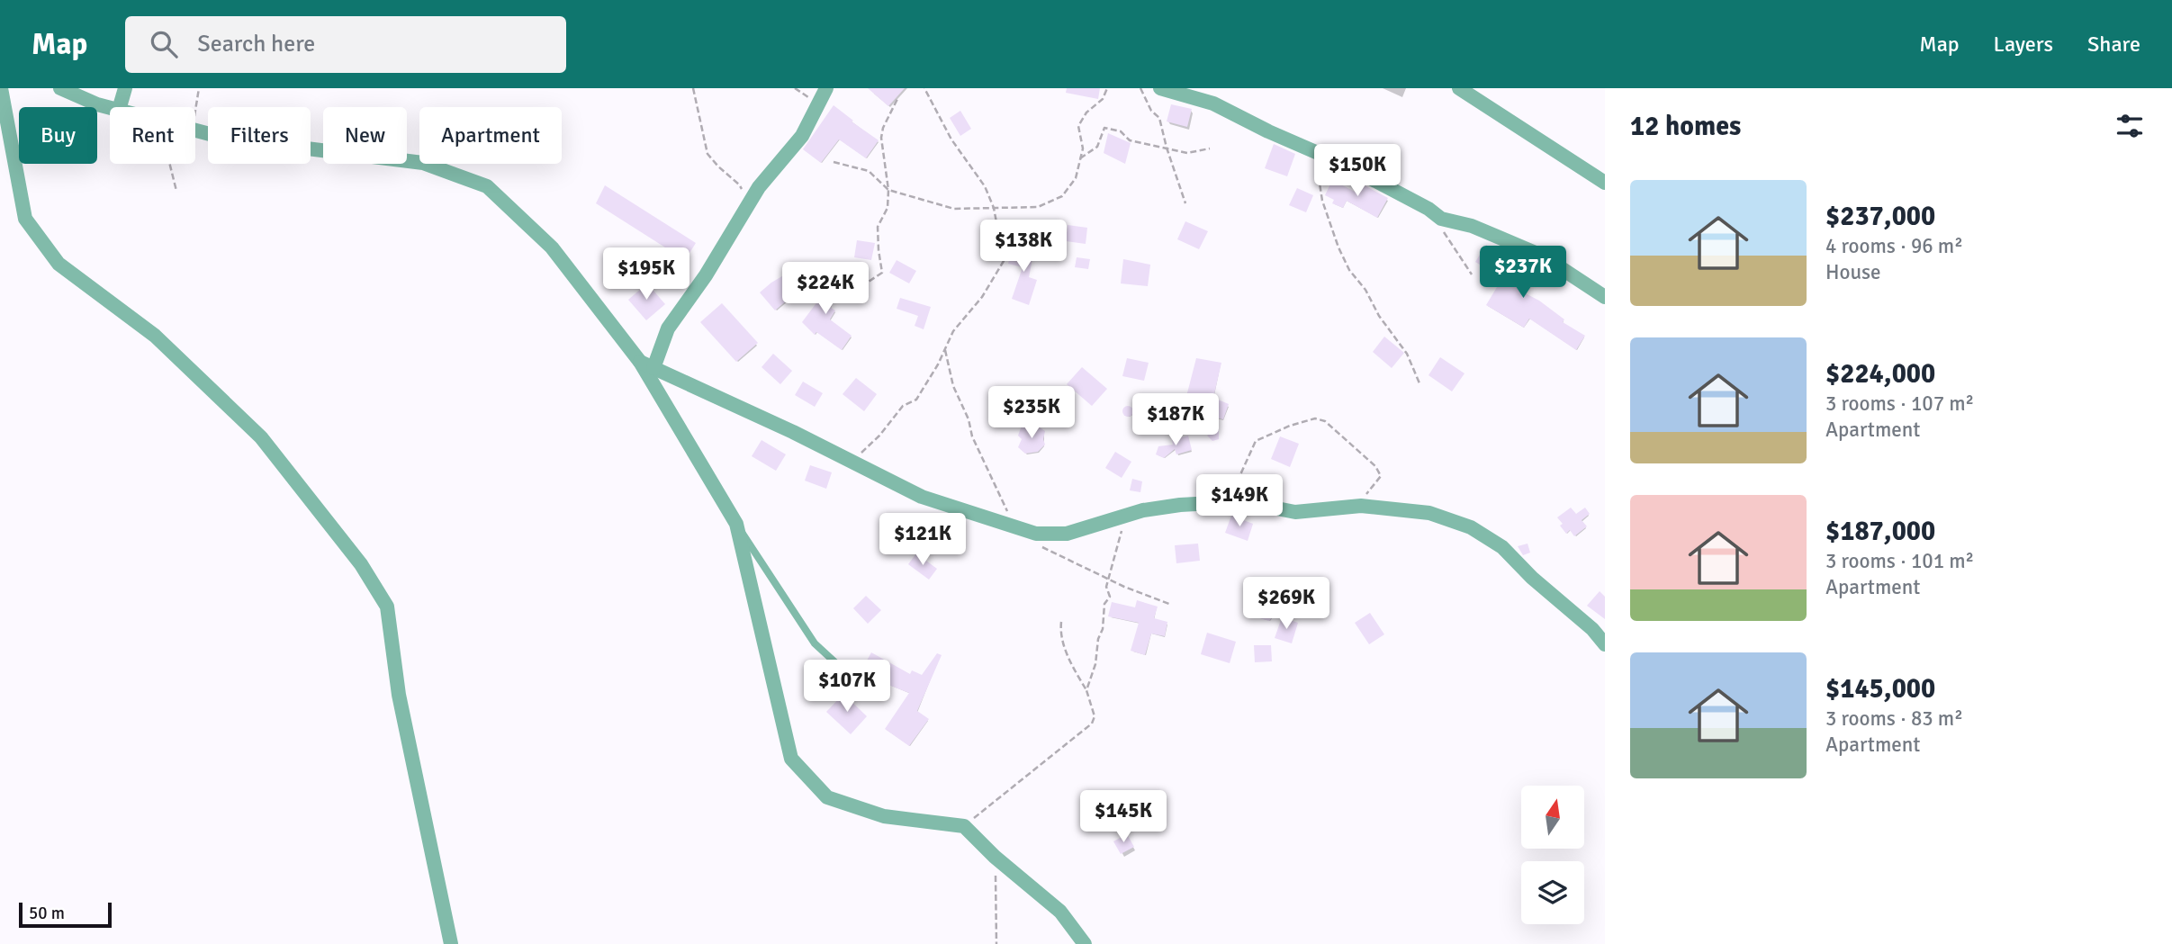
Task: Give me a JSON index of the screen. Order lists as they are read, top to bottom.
{
  "scale_bar": "50 m",
  "north": "top",
  "page": {
    "header": "Map",
    "search": "Search here",
    "nav": ["Map", "Layers", "Share"],
    "heading": "12 homes",
    "chip": [
      "Buy",
      "Rent",
      "Filters",
      "New",
      "Apartment"
    ],
    "price": [
      "$150K",
      "$138K",
      "$237K",
      "$195K",
      "$224K",
      "$235K",
      "$187K",
      "$149K",
      "$121K",
      "$269K",
      "$107K",
      "$145K"
    ],
    "list": [
      {
        "name": "$237,000",
        "note": "4 rooms · 96 m² · House"
      },
      {
        "name": "$224,000",
        "note": "3 rooms · 107 m² · Apartment"
      },
      {
        "name": "$187,000",
        "note": "3 rooms · 101 m² · Apartment"
      },
      {
        "name": "$145,000",
        "note": "3 rooms · 83 m² · Apartment"
      }
    ],
    "scale": "50 m"
  }
}
